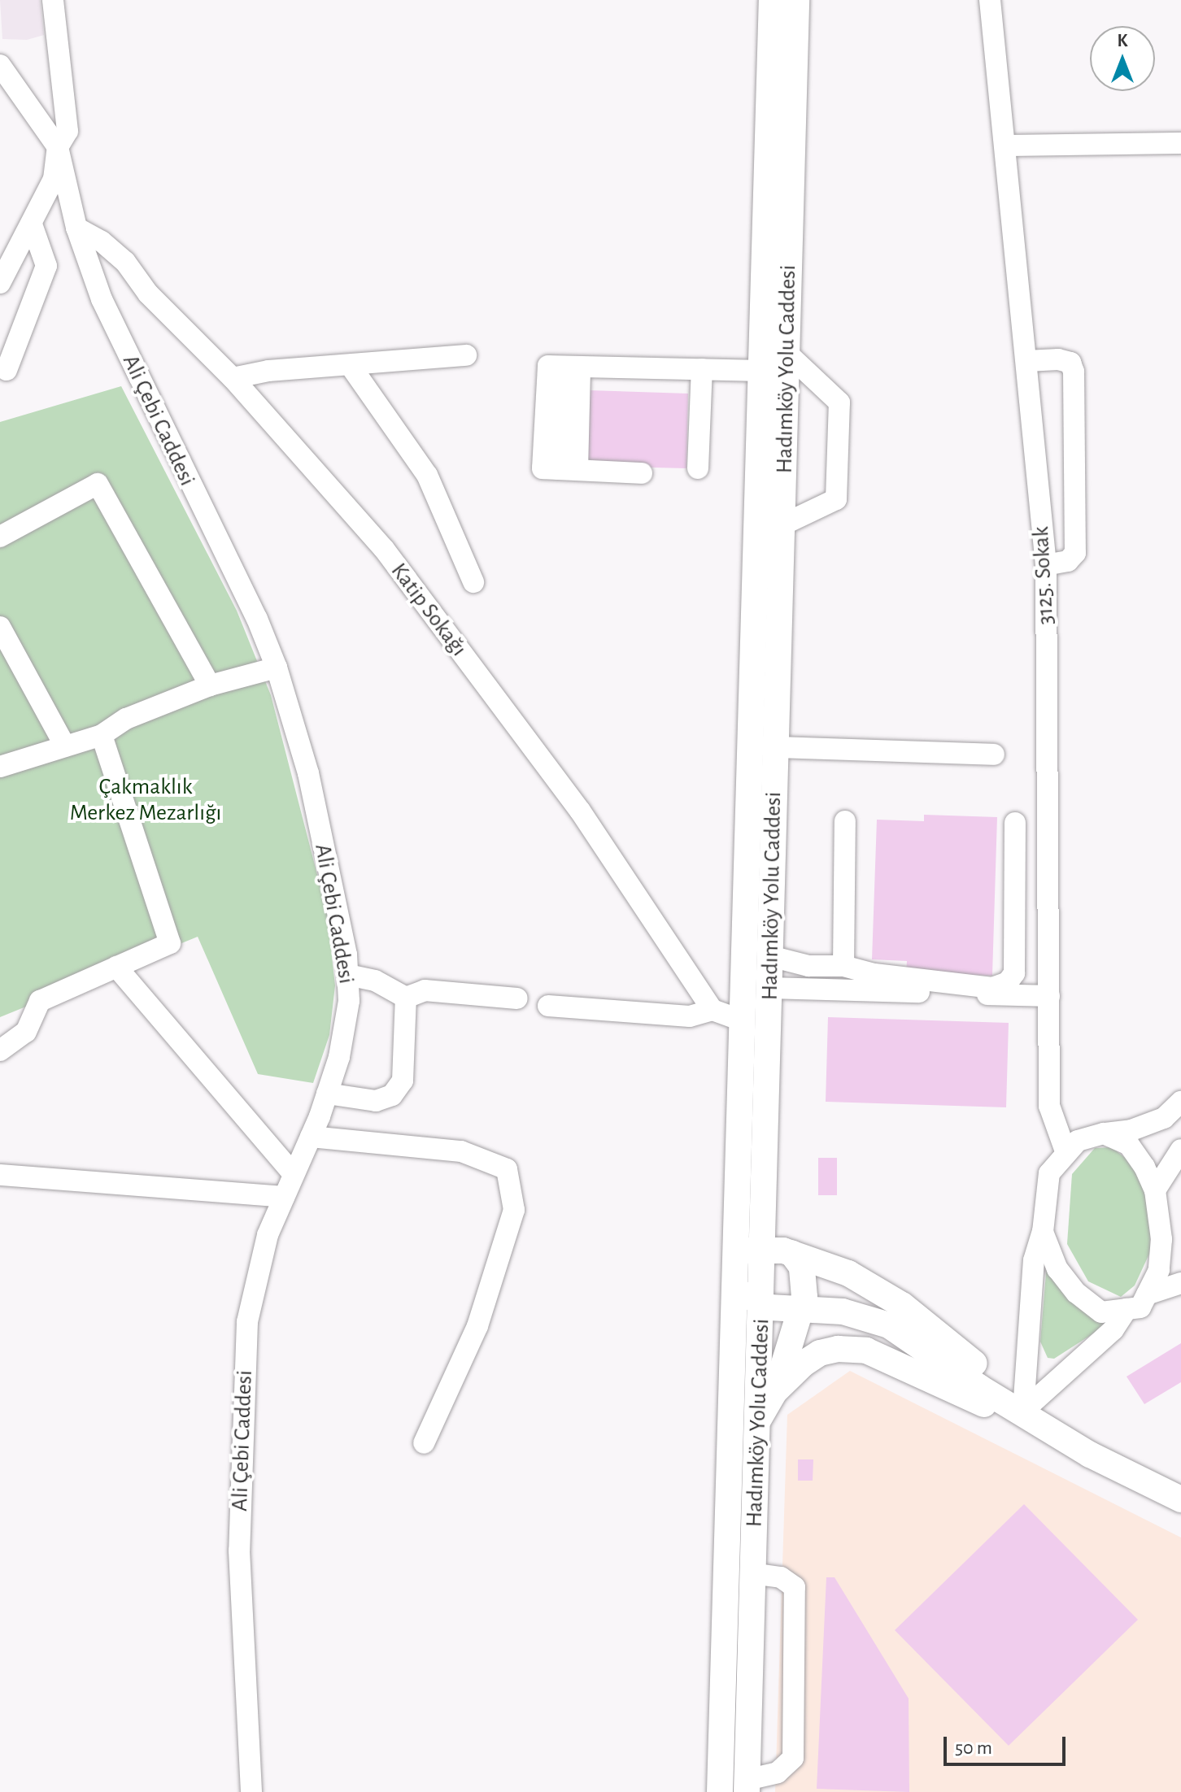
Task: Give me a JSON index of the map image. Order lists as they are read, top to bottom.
{
  "streets": {
    "main road": ["Hadımköy Yolu Caddesi"],
    "street": ["Ali Çebi Caddesi", "3125. Sokak", "Katip Sokağı"]
  },
  "crossings": [
    ["Ali Çebi Caddesi", "Katip Sokağı"]
  ],
  "parks": ["Çakmaklık Merkez Mezarlığı"],
  "scale_bar": "50 m",
  "north": "top"
}
